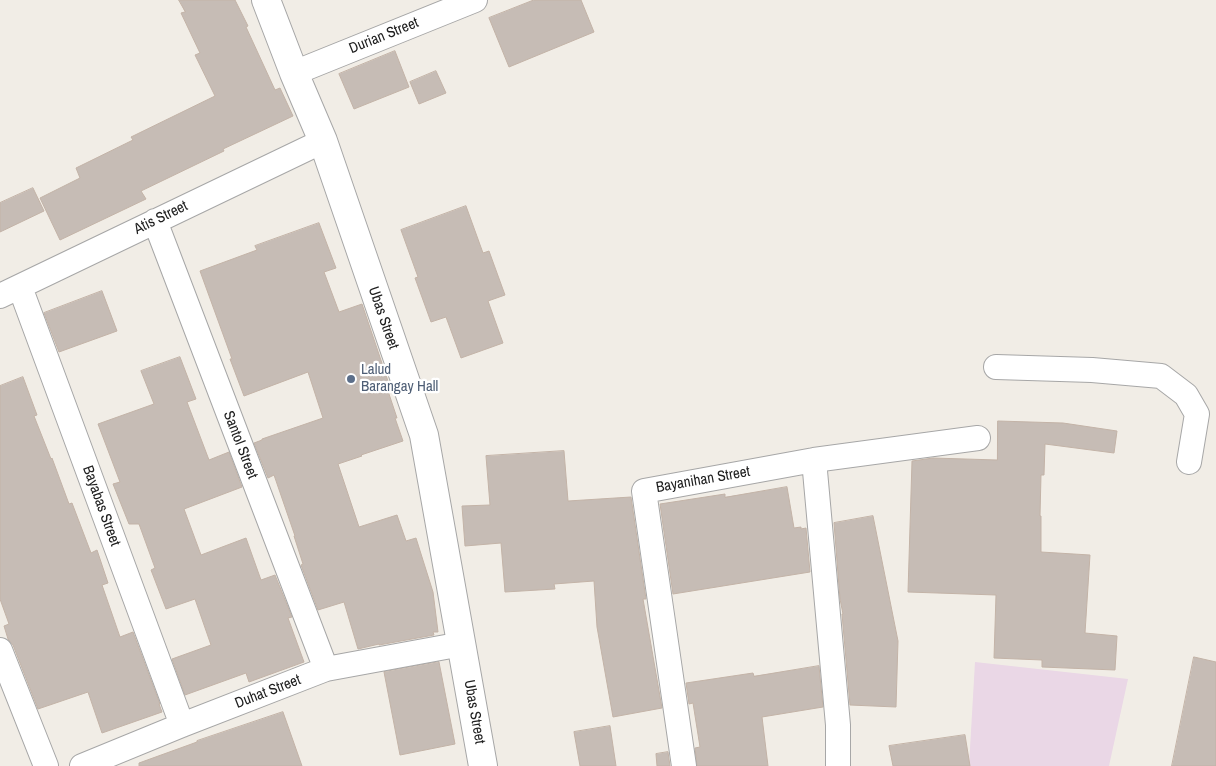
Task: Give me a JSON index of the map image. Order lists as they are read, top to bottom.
{
  "streets": {
    "street": [
      "Durian Street",
      "Atis Street",
      "Ubas Street",
      "Santol Street",
      "Bayanihan Street",
      "Bayabas Street",
      "Duhat Street"
    ]
  },
  "crossings": [
    ["Durian Street", "Ubas Street"],
    ["Atis Street", "Ubas Street"],
    ["Atis Street", "Santol Street"],
    ["Atis Street", "Bayabas Street"],
    ["Ubas Street", "Duhat Street"],
    ["Santol Street", "Duhat Street"],
    ["Bayabas Street", "Duhat Street"]
  ],
  "places": ["Lalud Barangay Hall"]
}
